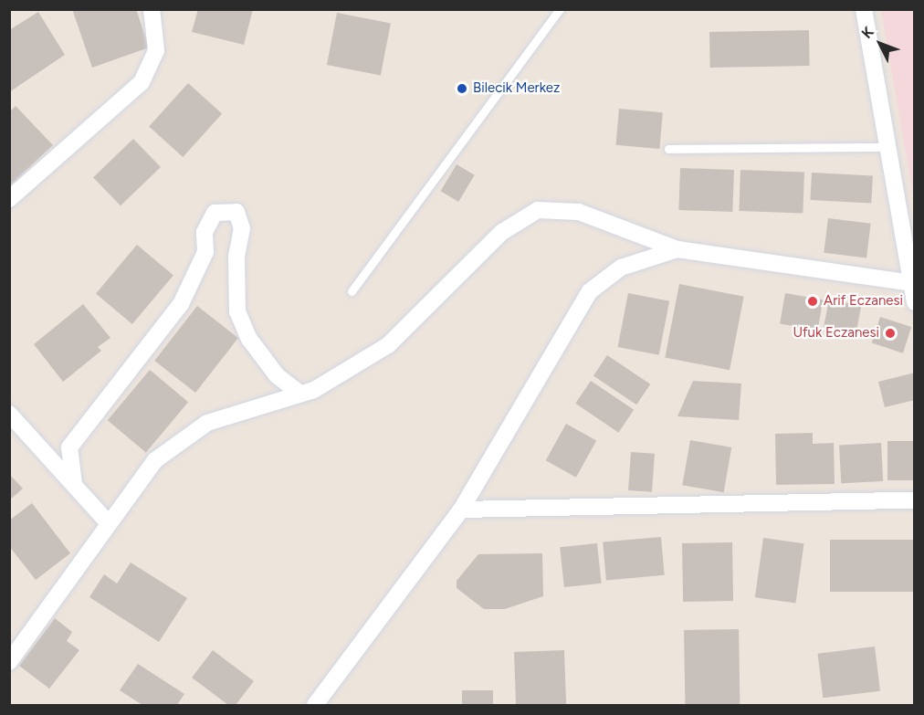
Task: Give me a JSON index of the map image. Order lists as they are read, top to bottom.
{
  "places": ["Bilecik Merkez", "Arif Eczanesi", "Ufuk Eczanesi"],
  "north": "top left"
}
